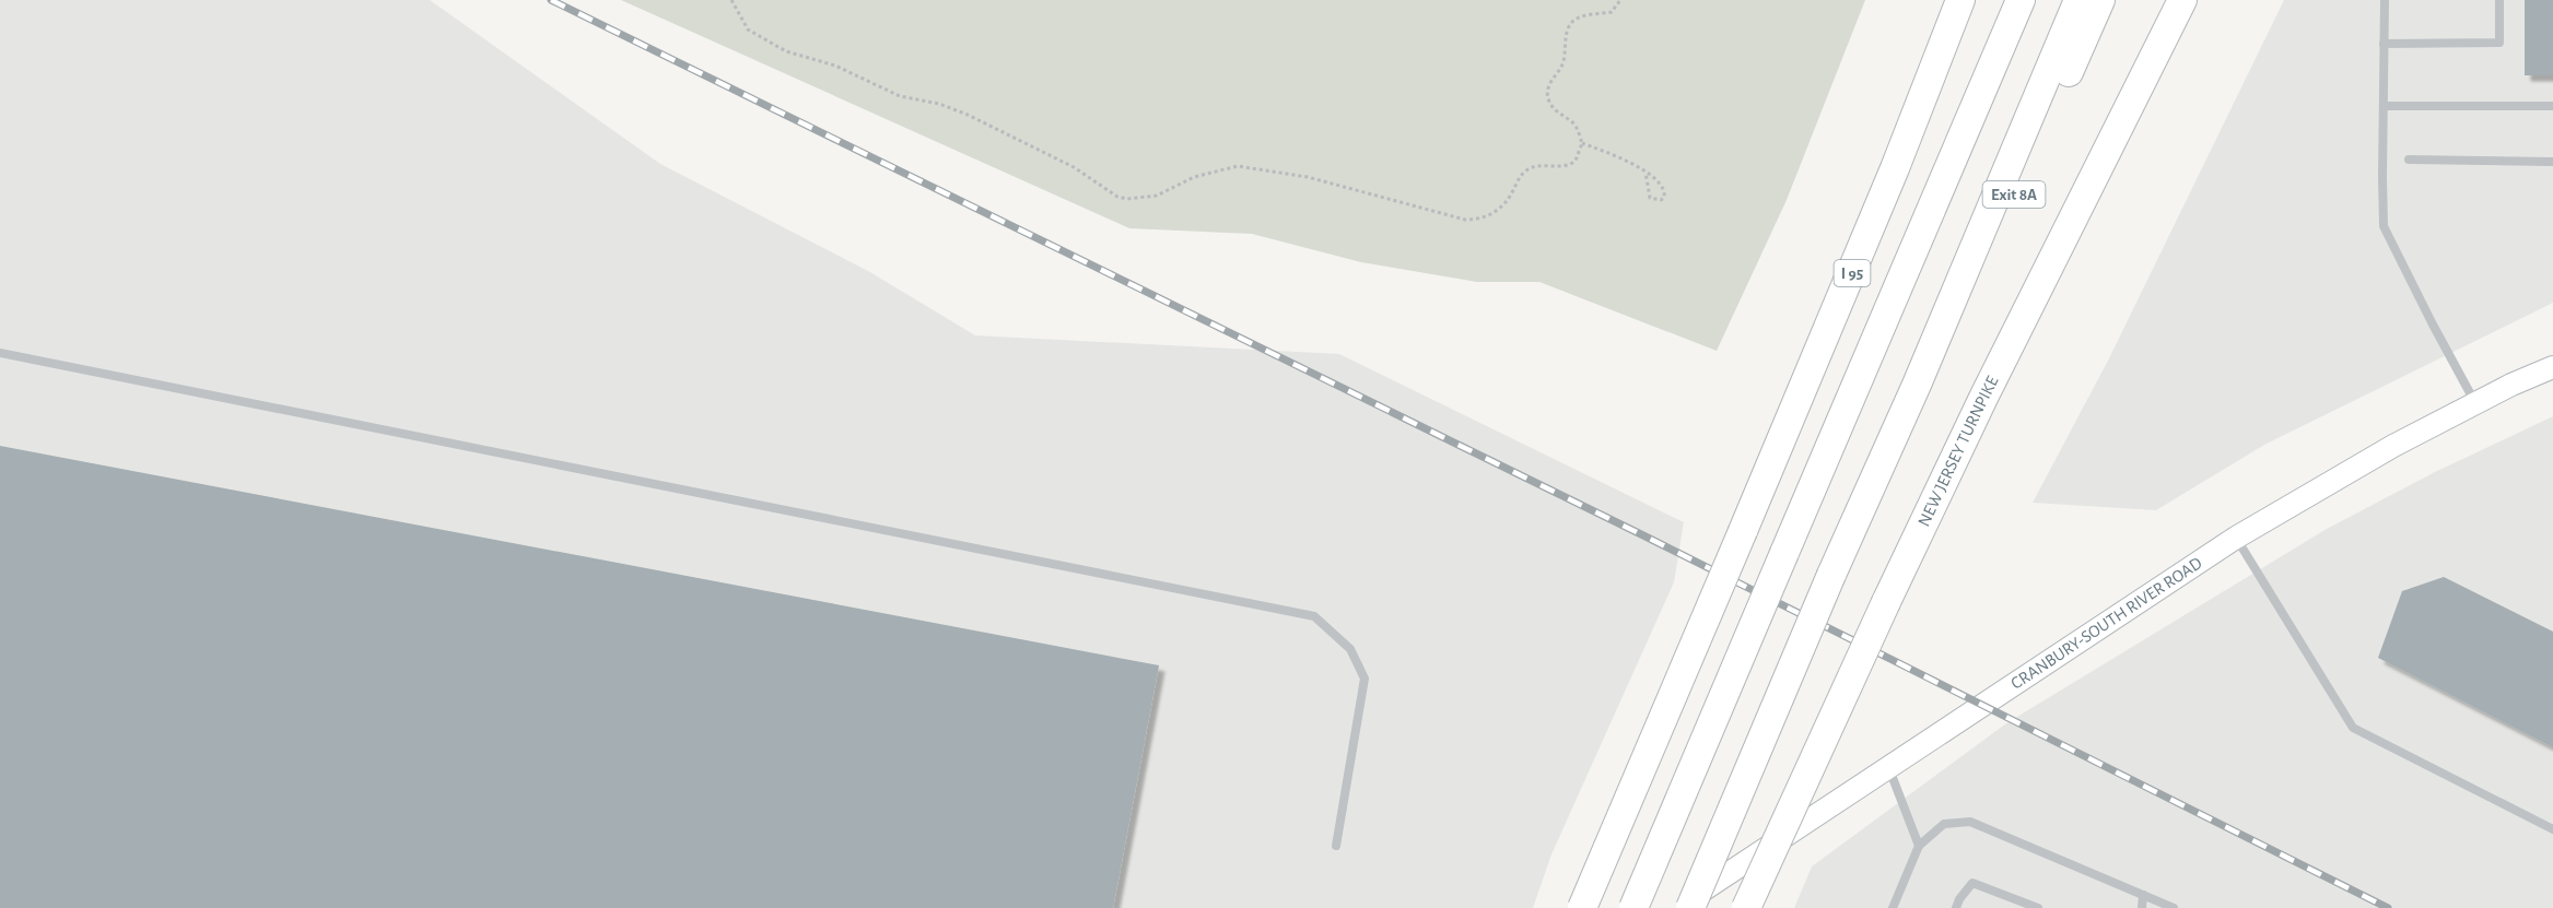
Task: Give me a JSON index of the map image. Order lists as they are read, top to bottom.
{
  "streets": {
    "highway": ["Exit 8A", "I 95", "NEW JERSEY TURNPIKE"],
    "main road": ["CRANBURY-SOUTH RIVER ROAD"]
  }
}
